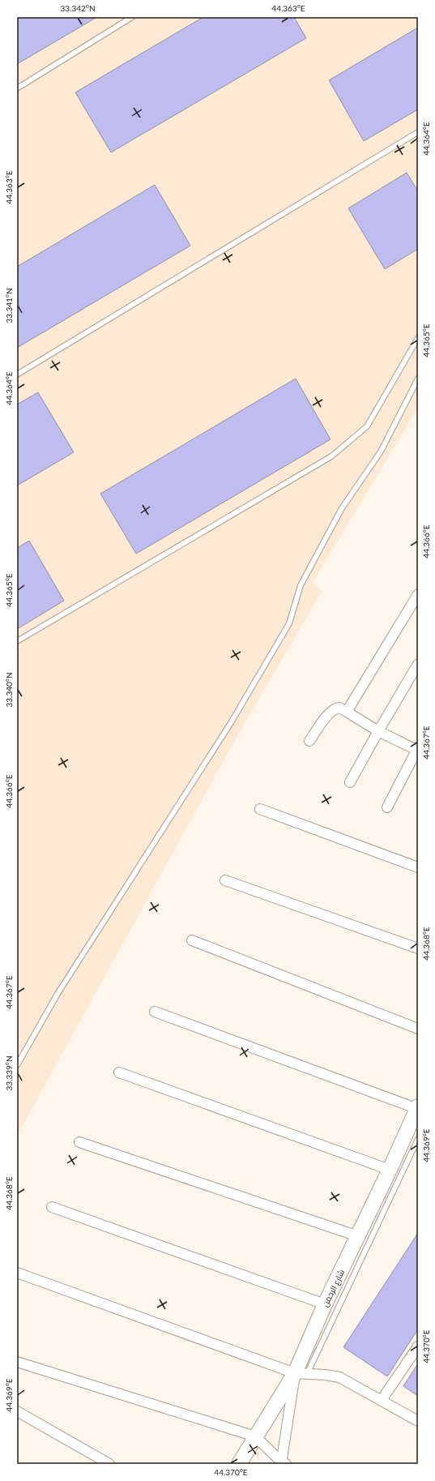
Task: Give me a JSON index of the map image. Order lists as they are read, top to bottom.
{
  "streets": {
    "street": ["شارع الرحمن"]
  },
  "coordinates": [
    "33.342°N",
    "44.363°E",
    "44.364°E",
    "33.341°N",
    "44.365°E",
    "44.366°E",
    "33.340°N",
    "44.367°E",
    "44.368°E",
    "33.339°N",
    "44.369°E",
    "44.370°E"
  ]
}
